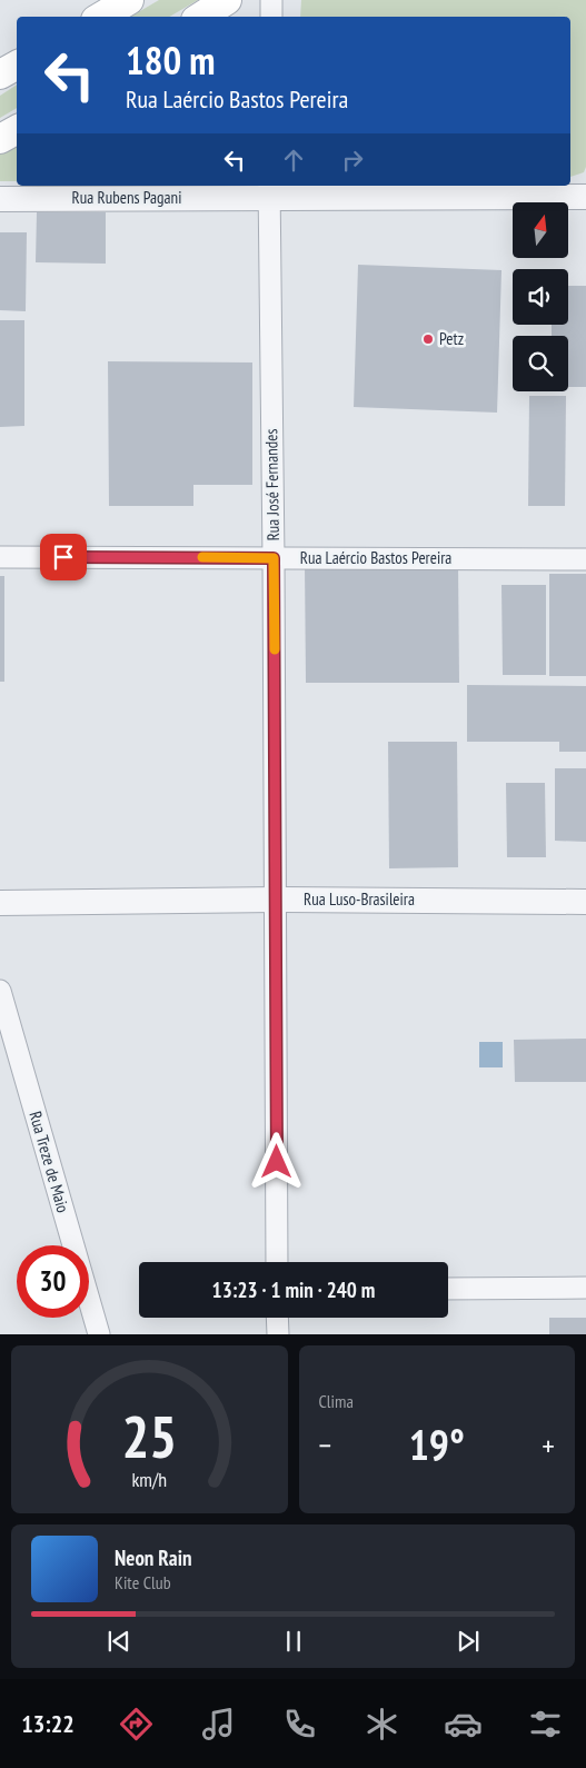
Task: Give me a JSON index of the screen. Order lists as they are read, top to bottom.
{
  "streets": {
    "street": [
      "Rua Rubens Pagani",
      "Rua José Fernandes",
      "Rua Laércio Bastos Pereira",
      "Rua Luso-Brasileira",
      "Rua Treze de Maio"
    ]
  },
  "crossings": [
    ["Rua Rubens Pagani", "Rua José Fernandes"],
    ["Rua José Fernandes", "Rua Laércio Bastos Pereira"],
    ["Rua José Fernandes", "Rua Luso-Brasileira"]
  ],
  "places": ["Petz"],
  "north": "top",
  "page": {
    "turn": ["180 m", "Rua Laércio Bastos Pereira"],
    "limit": "30",
    "trip": "13:23 · 1 min · 240 m",
    "tile": "Clima",
    "heat": ["−", "19°", "+"],
    "song": ["Neon Rain", "Kite Club"],
    "tabs": "13:22",
    "gauge": ["25", "km/h"]
  }
}
